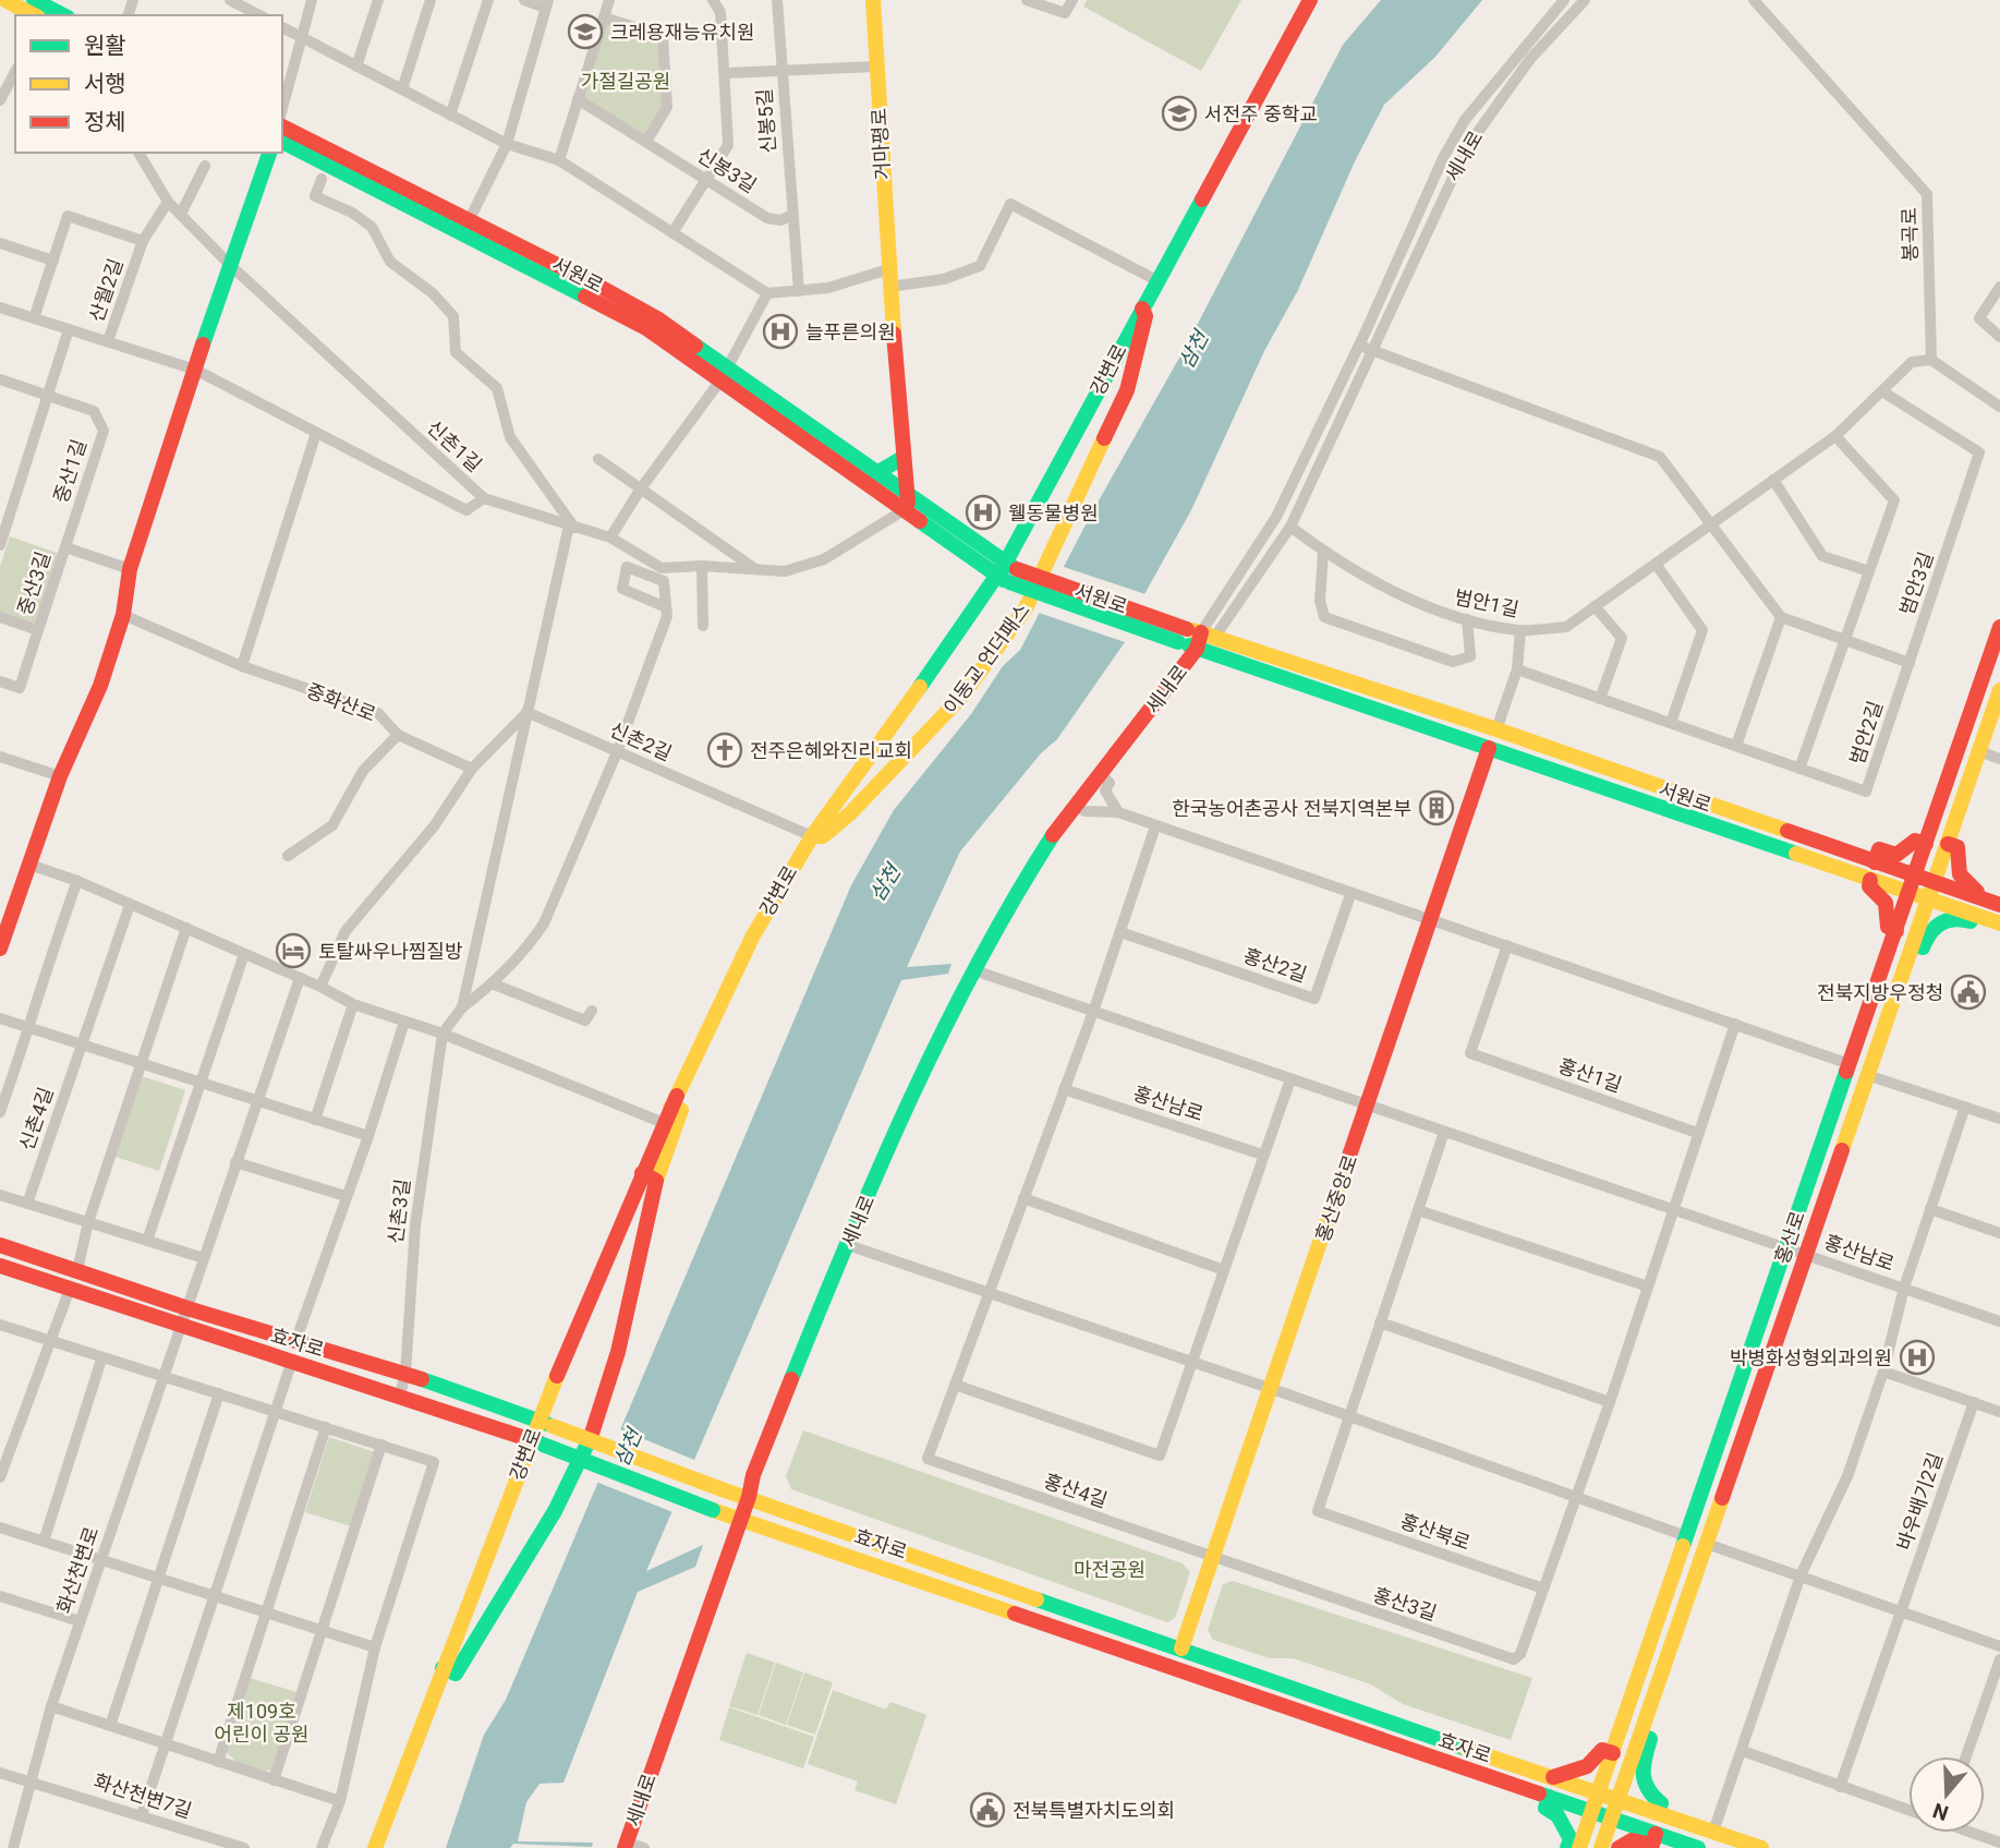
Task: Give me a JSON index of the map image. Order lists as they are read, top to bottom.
{
  "streets": {
    "street": [
      "신봉5길",
      "거마평로",
      "세내로",
      "신봉3길",
      "봉곡로",
      "서원로",
      "산월2길",
      "강변로",
      "신촌1길",
      "중산1길",
      "중산3길",
      "범안3길",
      "범안1길",
      "이동교 언더패스",
      "중화산로",
      "범안2길",
      "신촌2길",
      "홍산2길",
      "홍산1길",
      "홍산남로",
      "신촌4길",
      "홍산중앙로",
      "신촌3길",
      "홍산로",
      "효자로",
      "홍산4길",
      "바우배기2길",
      "홍산북로",
      "화산천변로",
      "홍산3길",
      "화산천변7길"
    ]
  },
  "crossings": [
    ["신봉5길", "거마평로"],
    ["신봉5길", "신봉3길"],
    ["거마평로", "서원로"],
    ["거마평로", "신촌1길"],
    ["세내로", "서원로"],
    ["세내로", "범안1길"],
    ["세내로", "홍산남로"],
    ["세내로", "효자로"],
    ["봉곡로", "범안1길"],
    ["서원로", "강변로"],
    ["서원로", "신촌1길"],
    ["서원로", "홍산중앙로"],
    ["서원로", "홍산로"],
    ["강변로", "이동교 언더패스"],
    ["강변로", "신촌2길"],
    ["강변로", "효자로"],
    ["신촌1길", "신촌3길"],
    ["중산1길", "중산3길"],
    ["범안3길", "범안1길"],
    ["범안3길", "범안2길"],
    ["이동교 언더패스", "신촌2길"],
    ["신촌2길", "신촌3길"],
    ["홍산남로", "홍산중앙로"],
    ["홍산남로", "홍산로"],
    ["홍산중앙로", "효자로"],
    ["홍산중앙로", "홍산4길"],
    ["홍산중앙로", "홍산3길"],
    ["신촌3길", "효자로"],
    ["홍산로", "효자로"],
    ["효자로", "화산천변로"],
    ["홍산4길", "홍산3길"],
    ["홍산북로", "홍산3길"],
    ["화산천변로", "화산천변7길"]
  ],
  "water": ["삼천"],
  "parks": ["가절길공원", "마전공원", "제109호 어린이 공원"],
  "places": {
    "school or university": ["크레용재능유치원", "서전주 중학교"],
    "hospital": ["늘푸른의원", "웰동물병원", "박병화성형외과의원"],
    "church": ["전주은혜와진리교회"],
    "building": ["한국농어촌공사 전북지역본부"],
    "hotel": ["토탈싸우나찜질방"],
    "public building": ["전북지방우정청", "전북특별자치도의회"]
  },
  "legend": ["원활", "서행", "정체"],
  "north": "bottom"
}
